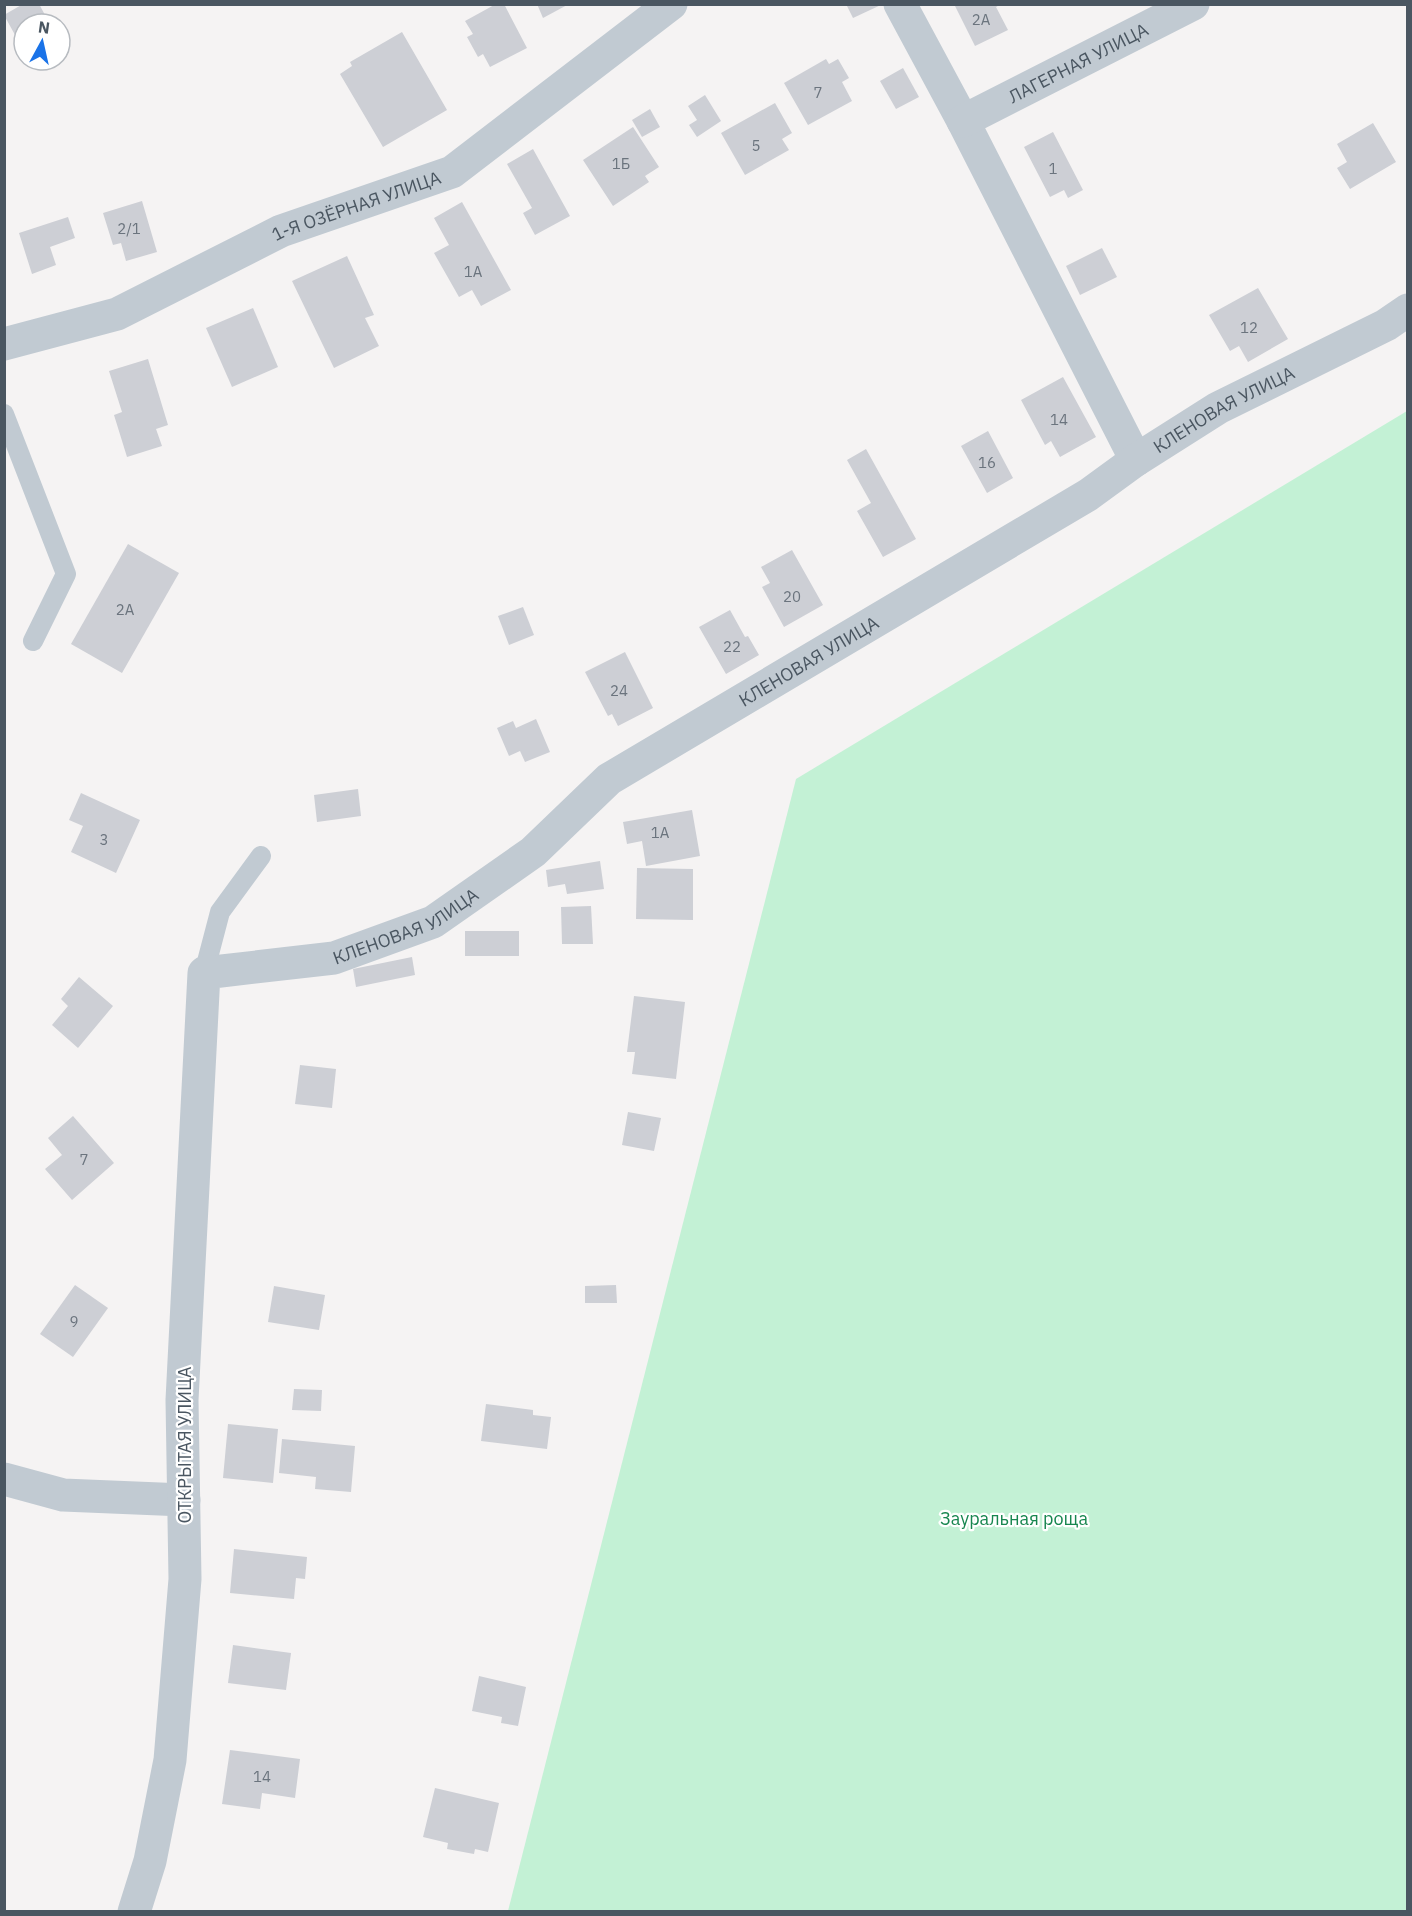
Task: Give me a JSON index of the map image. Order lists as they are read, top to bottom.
{
  "streets": {
    "street": [
      "ЛАГЕРНАЯ УЛИЦА",
      "1-Я ОЗЁРНАЯ УЛИЦА",
      "КЛЕНОВАЯ УЛИЦА",
      "ОТКРЫТАЯ УЛИЦА"
    ]
  },
  "crossings": [
    ["КЛЕНОВАЯ УЛИЦА", "ОТКРЫТАЯ УЛИЦА"]
  ],
  "parks": ["Зауральная роща"],
  "house_numbers": [
    "2А",
    "7",
    "5",
    "1Б",
    "1",
    "2/1",
    "1А",
    "12",
    "14",
    "16",
    "20",
    "2А",
    "22",
    "24",
    "1А",
    "3",
    "7",
    "9",
    "14"
  ],
  "north": "top"
}
